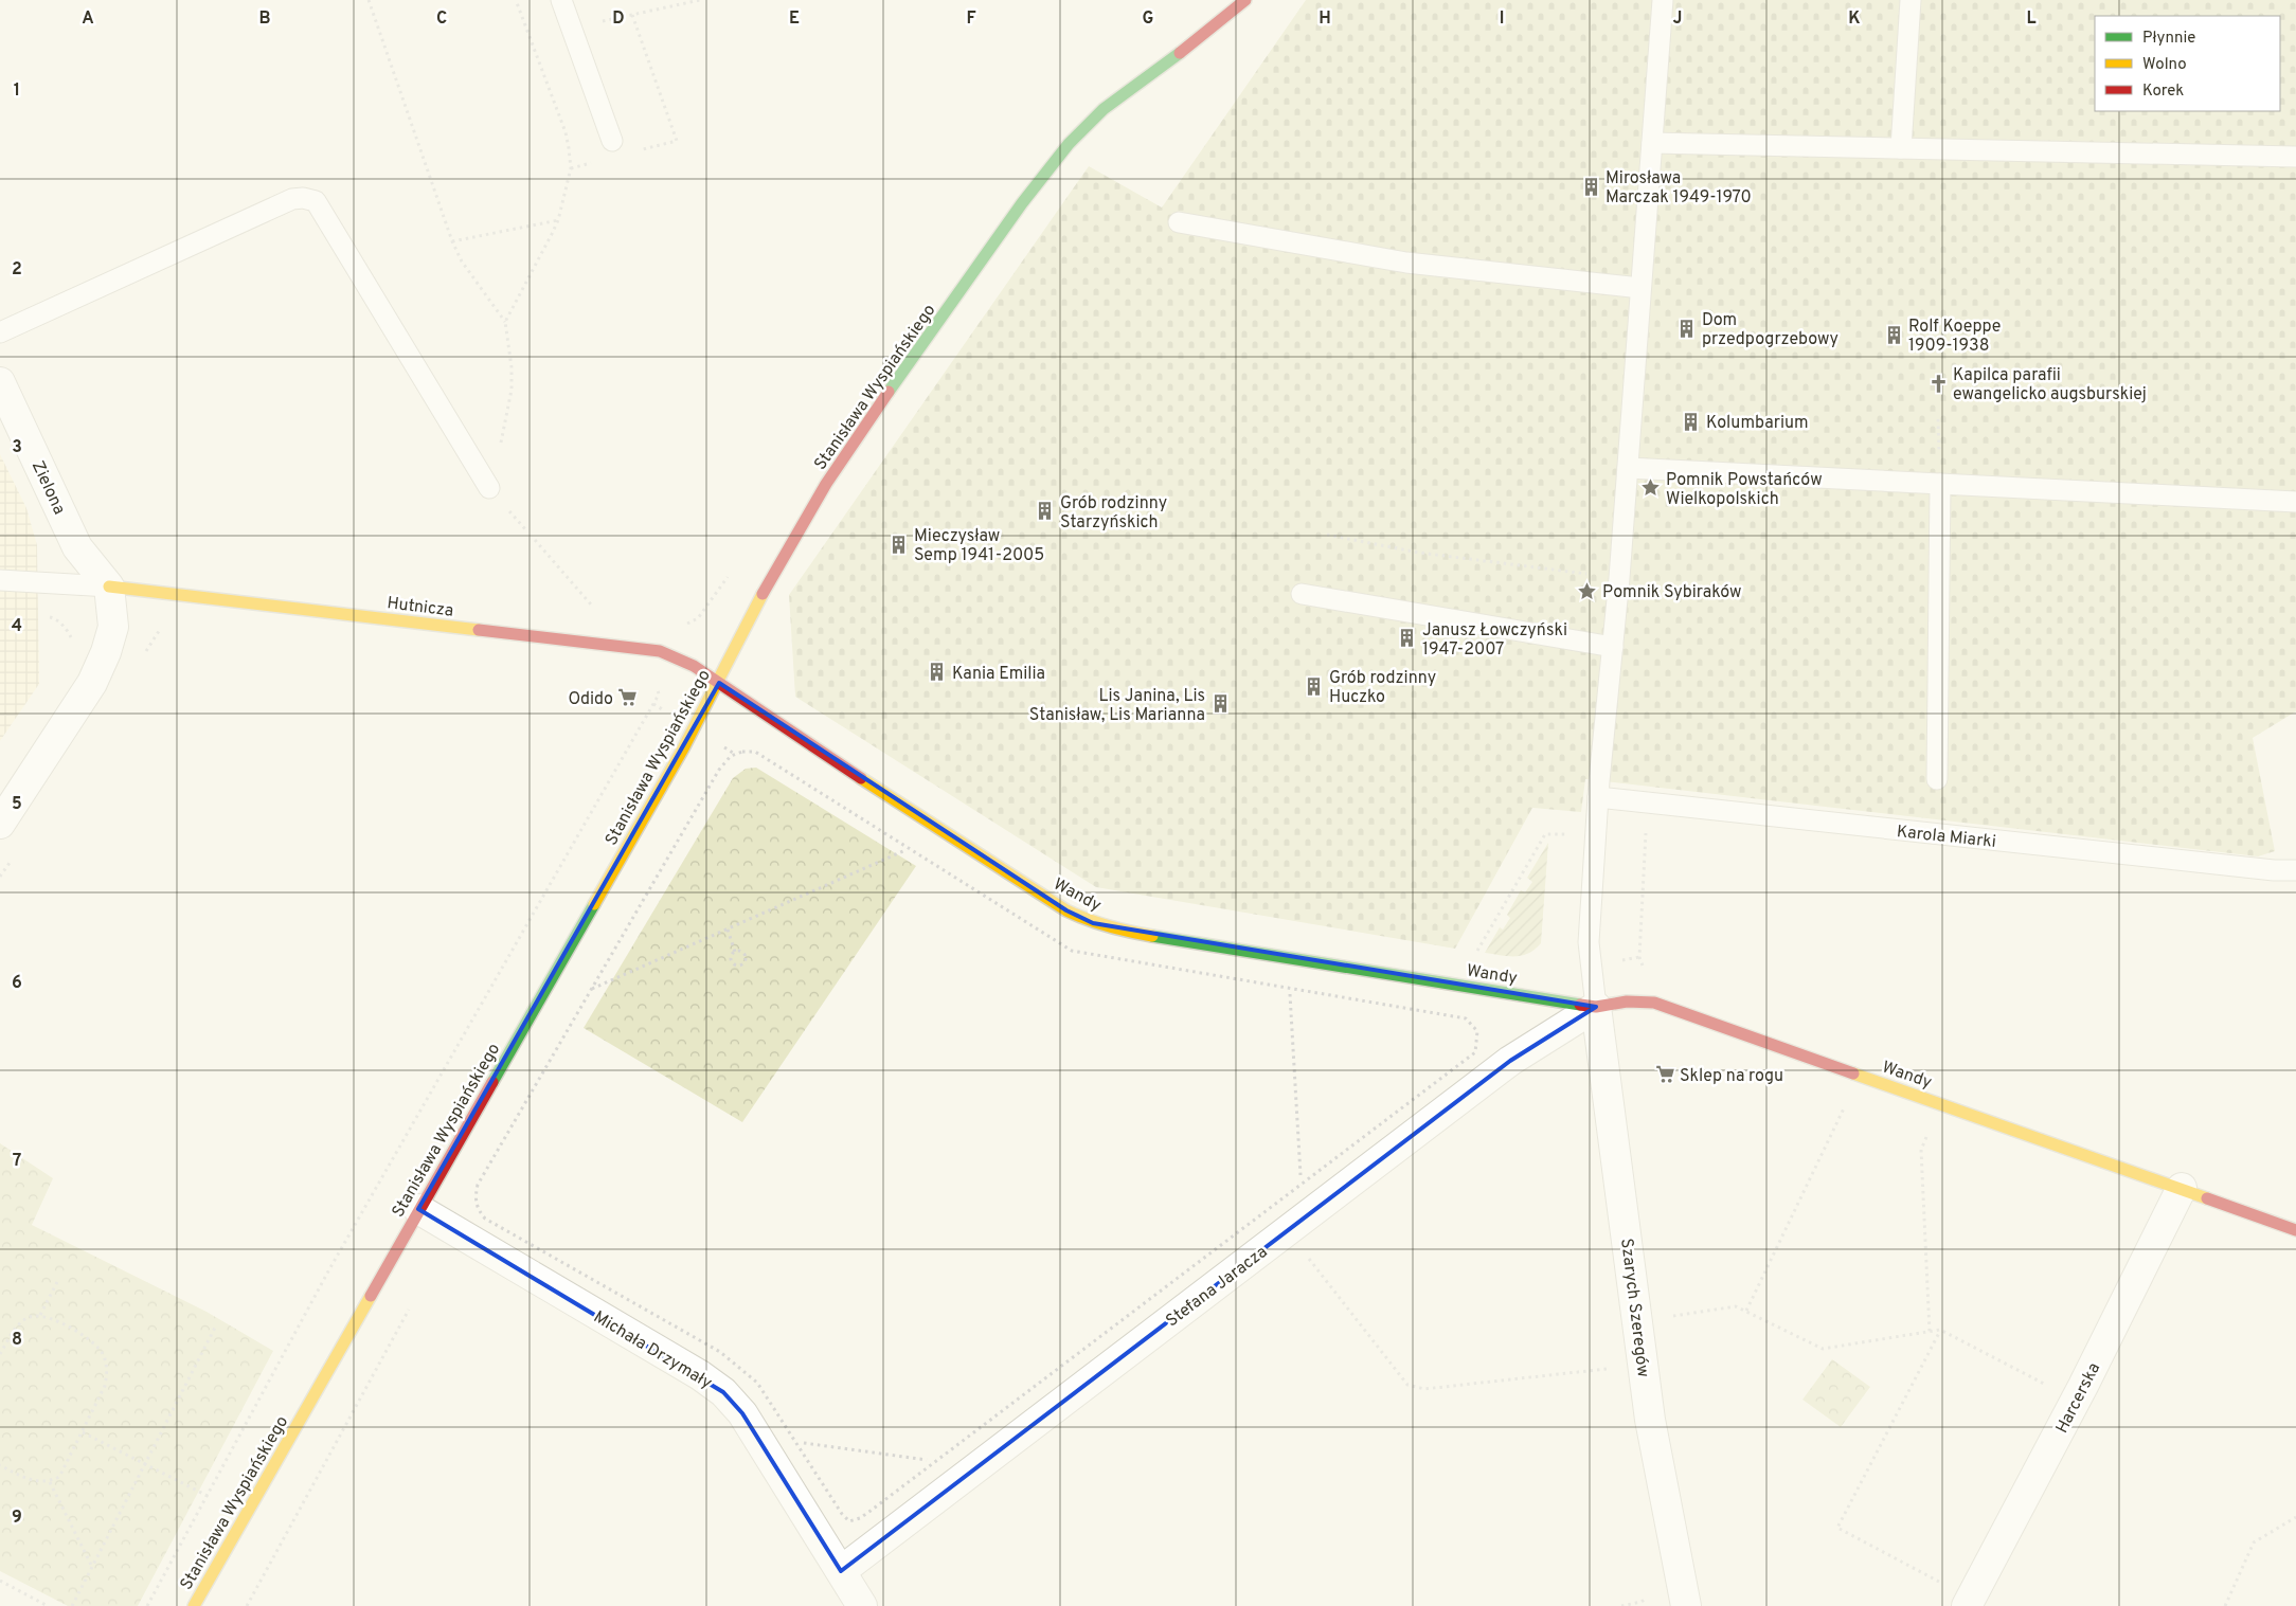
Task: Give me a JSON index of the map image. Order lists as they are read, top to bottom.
{
  "streets": {
    "street": [
      "Stanisława Wyspiańskiego",
      "Zielona",
      "Hutnicza",
      "Wandy",
      "Stefana Jaracza",
      "Szarych Szeregów",
      "Michała Drzymały",
      "Harcerska"
    ],
    "lane": ["Karola Miarki"]
  },
  "crossings": [
    ["Stanisława Wyspiańskiego", "Hutnicza"],
    ["Stanisława Wyspiańskiego", "Wandy"],
    ["Stanisława Wyspiańskiego", "Michała Drzymały"],
    ["Zielona", "Hutnicza"],
    ["Hutnicza", "Wandy"],
    ["Wandy", "Stefana Jaracza"],
    ["Wandy", "Szarych Szeregów"],
    ["Wandy", "Harcerska"],
    ["Stefana Jaracza", "Szarych Szeregów"],
    ["Stefana Jaracza", "Michała Drzymały"]
  ],
  "places": {
    "building": [
      "Mirosława Marczak 1949-1970",
      "Dom przedpogrzebowy",
      "Rolf Koeppe 1909-1938",
      "Kolumbarium",
      "Grób rodzinny Starzyńskich",
      "Mieczysław Semp 1941-2005",
      "Janusz Łowczyński 1947-2007",
      "Kania Emilia",
      "Grób rodzinny Huczko",
      "Lis Janina, Lis Stanisław, Lis Marianna"
    ],
    "church": ["Kapilca parafii ewangelicko augsburskiej"],
    "place": ["Pomnik Powstańców Wielkopolskich", "Pomnik Sybiraków"],
    "supermarket": ["Odido", "Sklep na rogu"]
  },
  "legend": ["Płynnie", "Wolno", "Korek"],
  "grid": {
    "columns": [
      "A",
      "B",
      "C",
      "D",
      "E",
      "F",
      "G",
      "H",
      "I",
      "J",
      "K",
      "L"
    ],
    "rows": [
      "1",
      "2",
      "3",
      "4",
      "5",
      "6",
      "7",
      "8",
      "9"
    ]
  }
}
